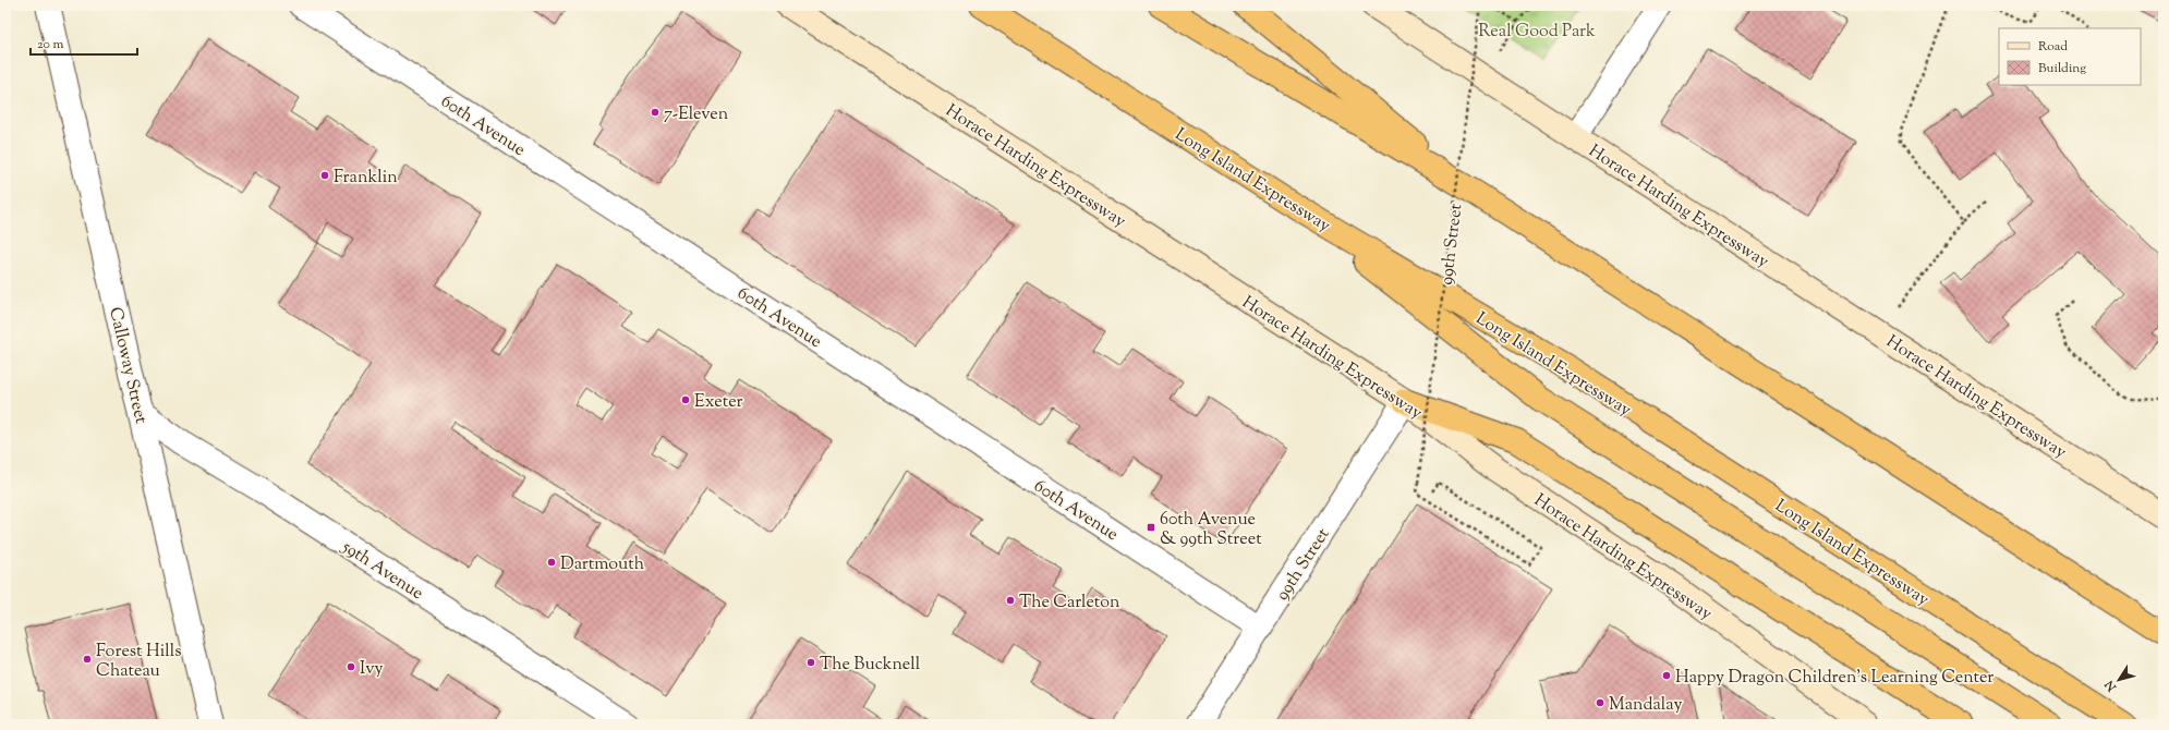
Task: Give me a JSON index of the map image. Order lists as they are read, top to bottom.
{
  "streets": {
    "highway": ["Long Island Expressway"],
    "main road": ["Horace Harding Expressway"],
    "street": [
      "60th Avenue",
      "99th Street",
      "Calloway Street",
      "59th Avenue"
    ]
  },
  "crossings": [
    ["60th Avenue", "99th Street"],
    ["Horace Harding Expressway", "99th Street"],
    ["Calloway Street", "59th Avenue"]
  ],
  "parks": ["Real Good Park"],
  "places": {
    "other": [
      "7-Eleven",
      "Franklin",
      "Exeter",
      "Dartmouth",
      "The Carleton",
      "Forest Hills Chateau",
      "The Bucknell",
      "Ivy",
      "Happy Dragon Children's Learning Center",
      "Mandalay"
    ],
    "transit": ["60th Avenue & 99th Street"]
  },
  "legend": ["Road", "Building"],
  "scale_bar": "20 m",
  "north": "bottom left"
}
